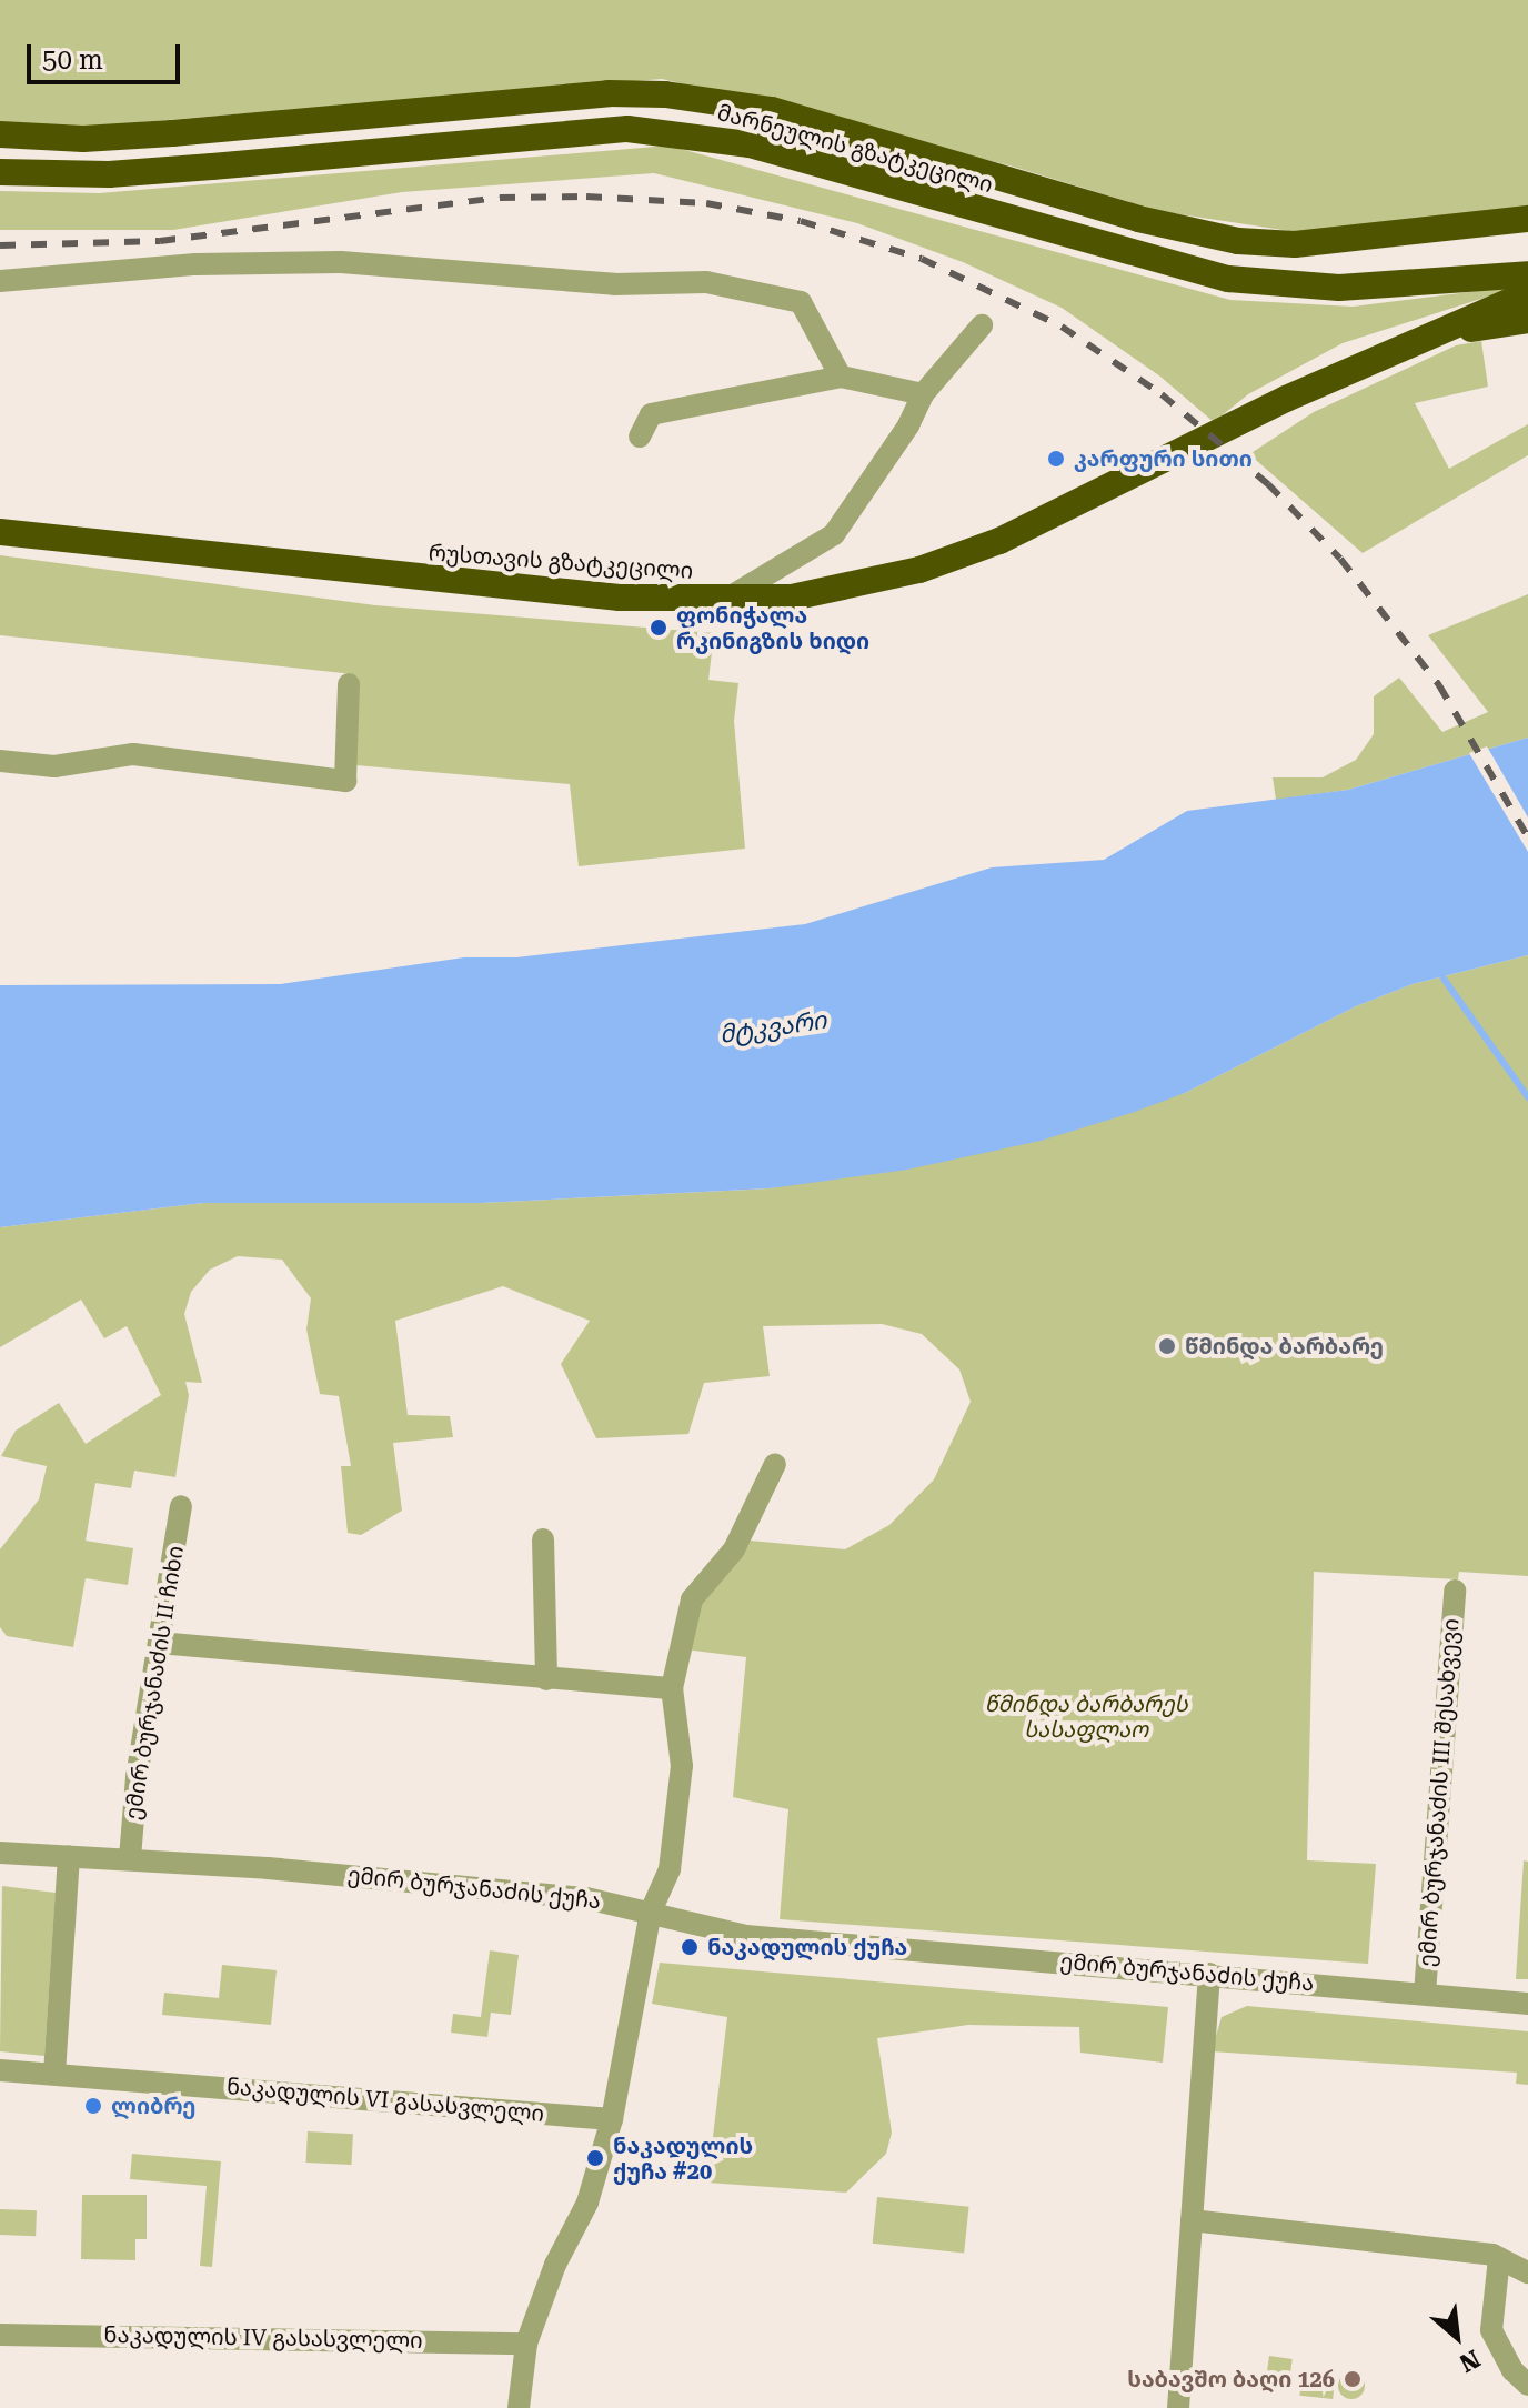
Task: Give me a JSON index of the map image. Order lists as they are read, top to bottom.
{
  "streets": {
    "highway": ["მარნეულის გზატკეცილი", "რუსთავის გზატკეცილი"],
    "street": [
      "ემირ ბურჯანაძის II ჩიხი",
      "ემირ ბურჯანაძის III შესახვევი",
      "ემირ ბურჯანაძის ქუჩა",
      "ნაკადულის VI გასასვლელი",
      "ნაკადულის IV გასასვლელი"
    ]
  },
  "crossings": [
    ["ემირ ბურჯანაძის II ჩიხი", "ემირ ბურჯანაძის ქუჩა"],
    ["ემირ ბურჯანაძის III შესახვევი", "ემირ ბურჯანაძის ქუჩა"]
  ],
  "water": ["მტკვარი"],
  "parks": ["წმინდა ბარბარეს სასაფლაო"],
  "places": [
    "კარფური სითი",
    "ფონიჭალა რკინიგზის ხიდი",
    "წმინდა ბარბარე",
    "ნაკადულის ქუჩა",
    "ლიბრე",
    "ნაკადულის ქუჩა #20",
    "საბავშო ბაღი 126"
  ],
  "scale_bar": "50 m",
  "north": "bottom right"
}
